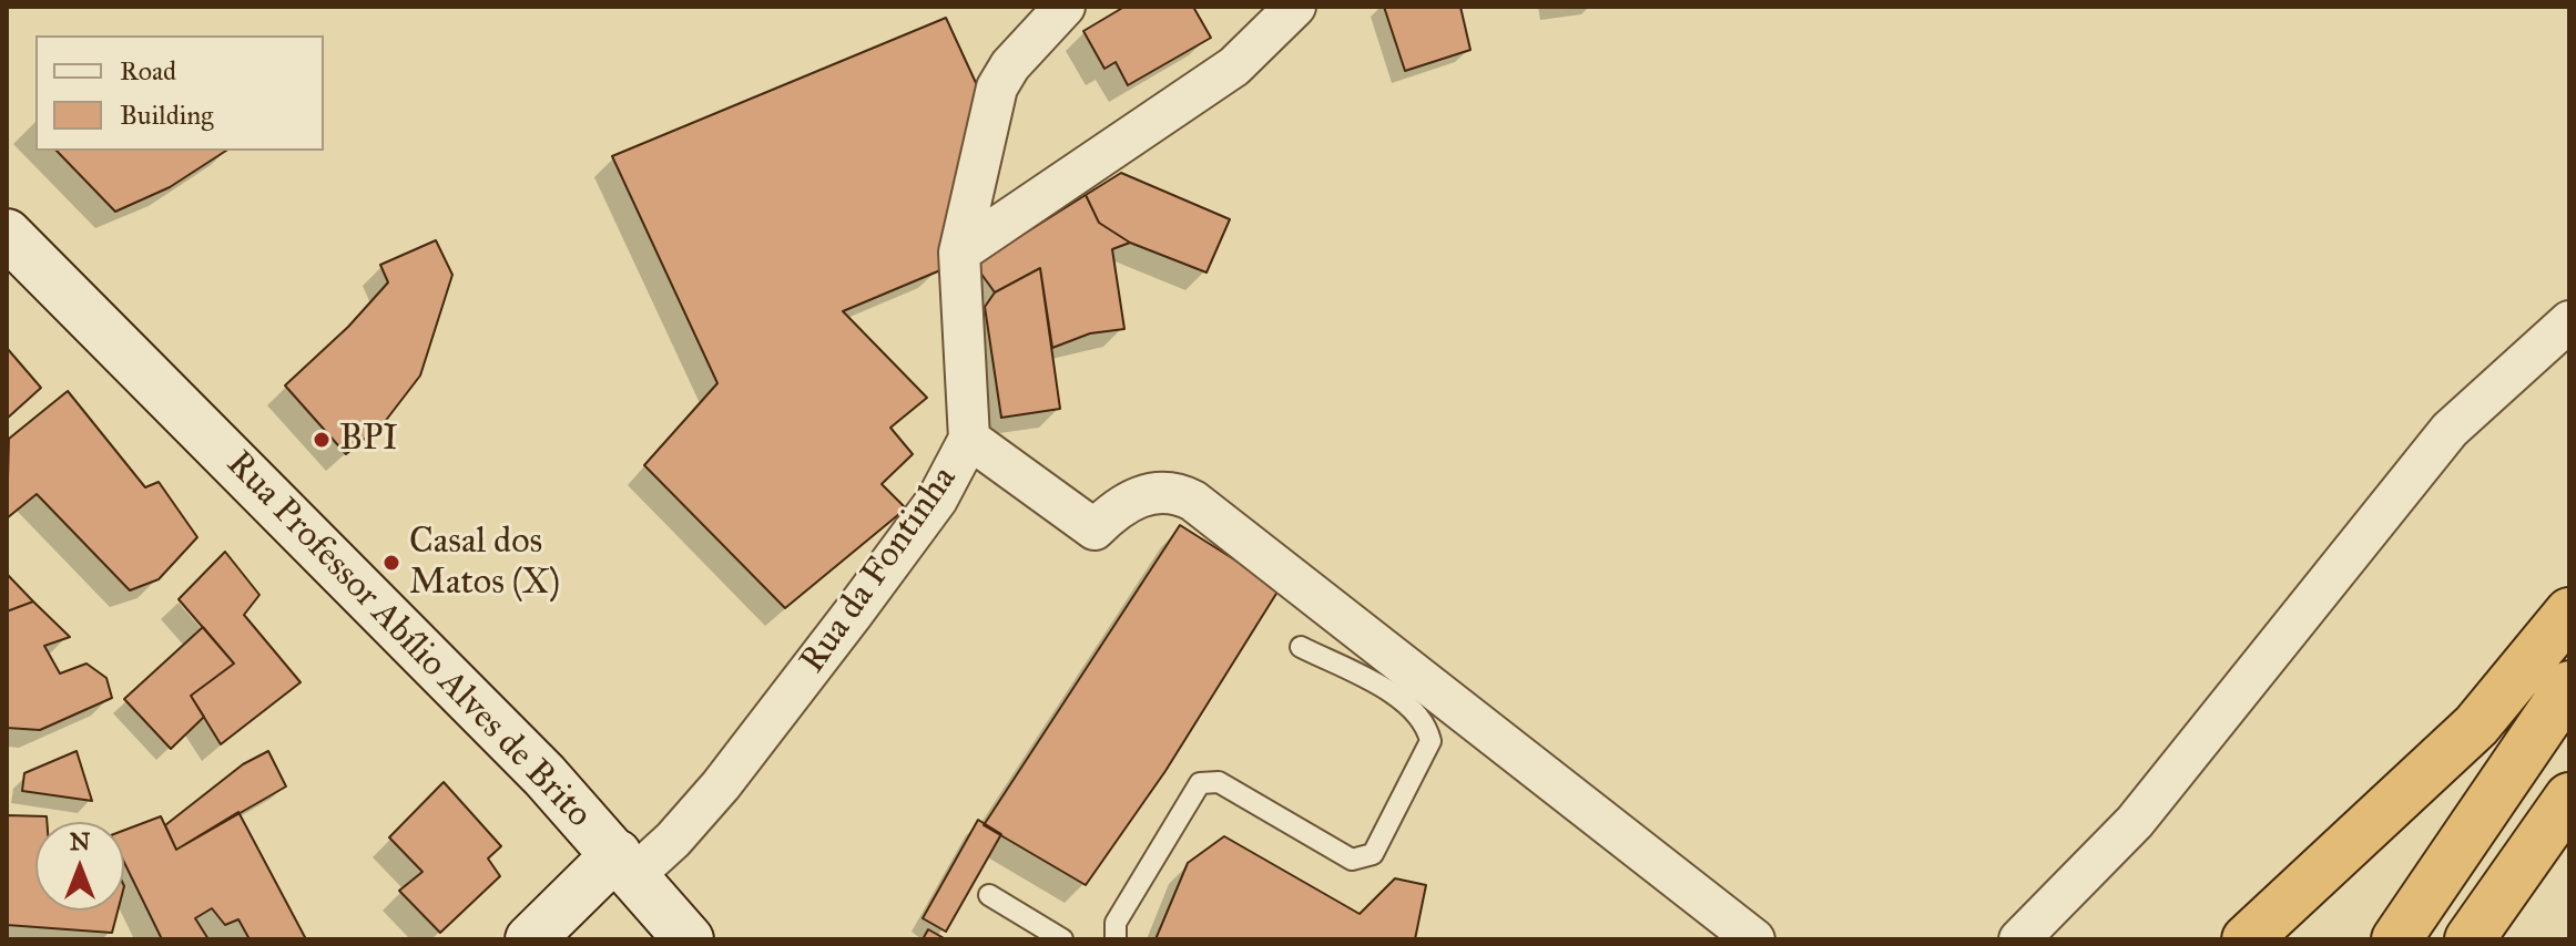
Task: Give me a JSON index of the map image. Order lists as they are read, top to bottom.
{
  "streets": {
    "main road": ["Rua Professor Abílio Alves de Brito"],
    "street": ["Rua da Fontinha"]
  },
  "crossings": [
    ["Rua da Fontinha", "Rua Professor Abílio Alves de Brito"]
  ],
  "places": ["BPI", "Casal dos Matos (X)"],
  "legend": ["Road", "Building"],
  "north": "top"
}
